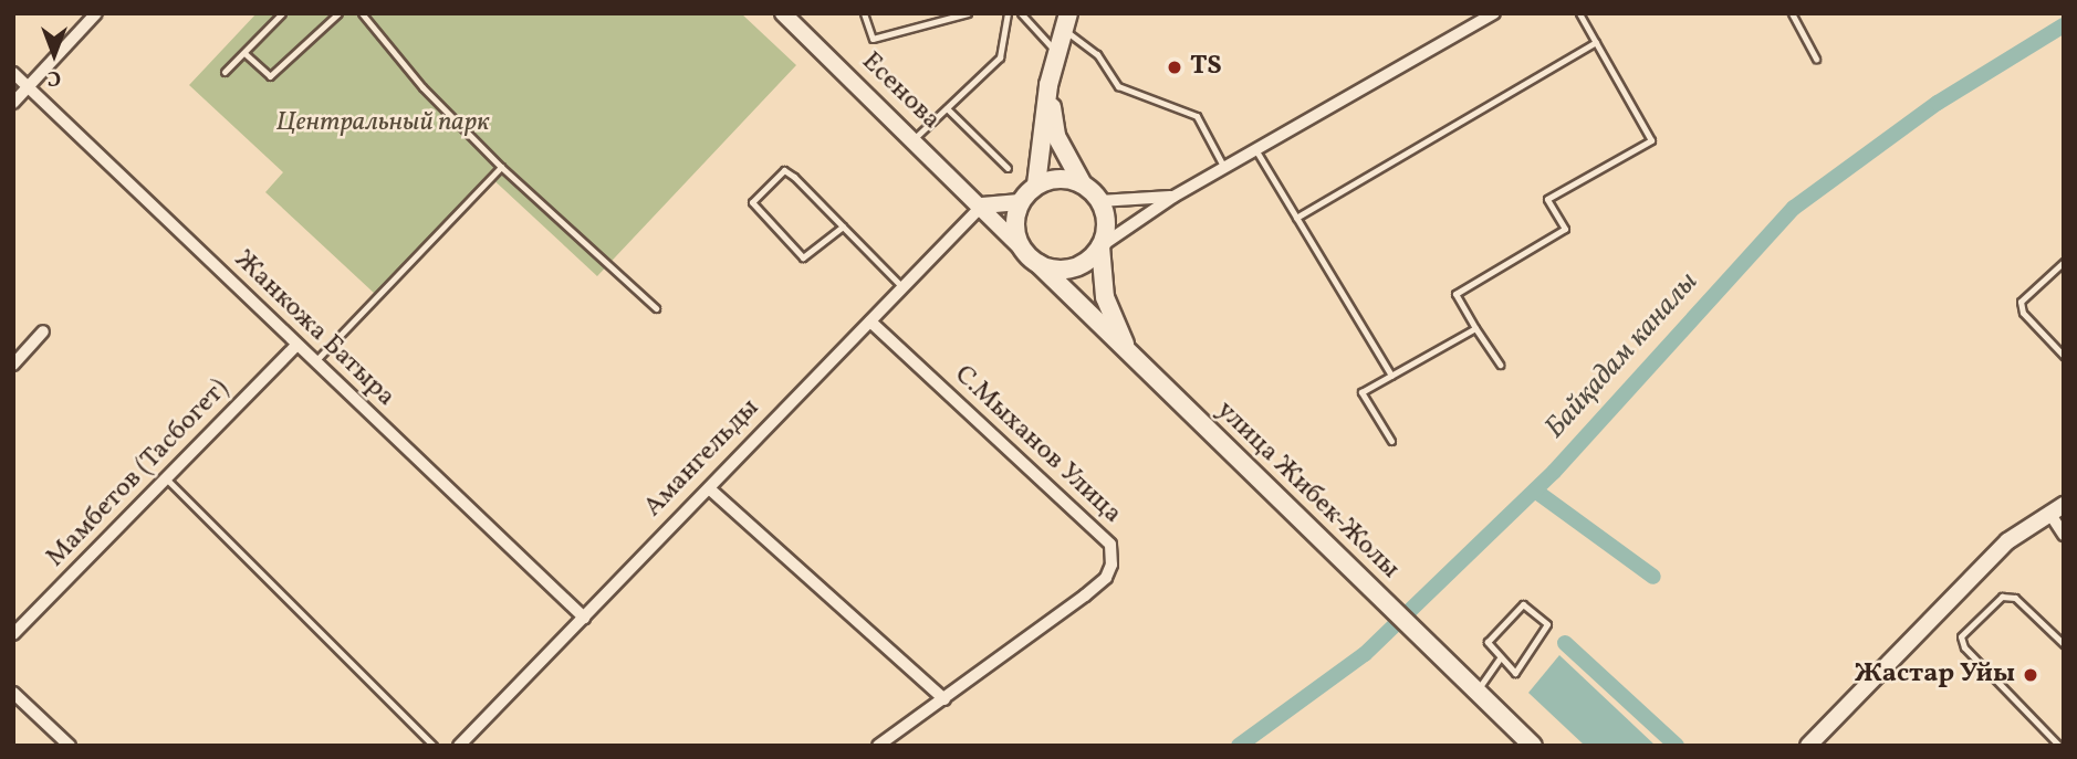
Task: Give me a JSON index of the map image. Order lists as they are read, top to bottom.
{
  "streets": {
    "main road": ["улица Жибек-Жолы"],
    "street": [
      "Есенова",
      "Жанкожа Батыра",
      "С.Мыханов Улица",
      "Амангельды",
      "Мамбетов (Тасбогет)"
    ]
  },
  "crossings": [
    ["Есенова", "Амангельды"],
    ["Есенова", "улица Жибек-Жолы"],
    ["Жанкожа Батыра", "Амангельды"],
    ["Жанкожа Батыра", "Мамбетов (Тасбогет)"],
    ["С.Мыханов Улица", "Амангельды"]
  ],
  "water": ["Байқадам каналы"],
  "parks": ["Центральный парк"],
  "places": ["TS", "Жастар Уйы"],
  "north": "bottom"
}
